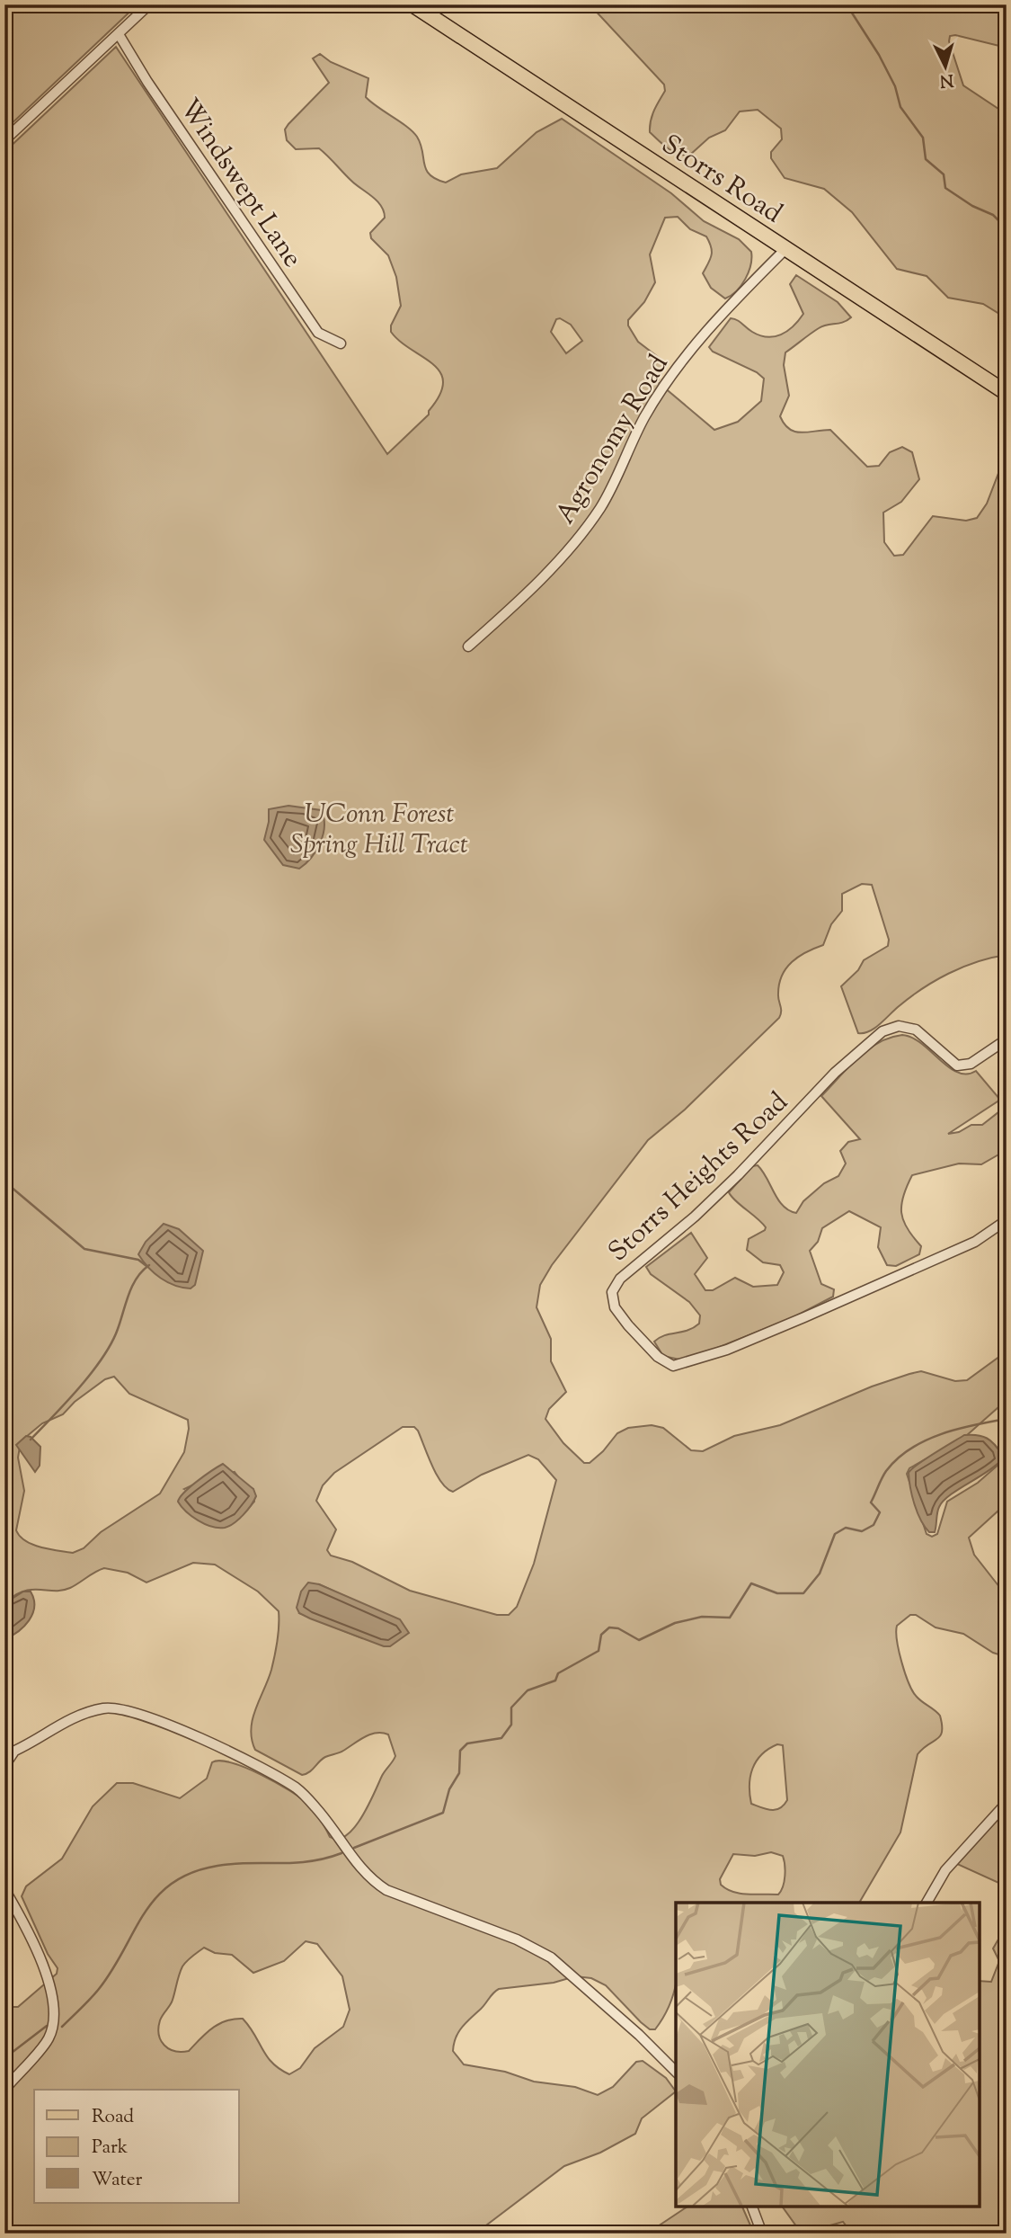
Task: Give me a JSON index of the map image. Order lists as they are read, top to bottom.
{
  "streets": {
    "main road": ["Storrs Road"],
    "street": ["Windswept Lane", "Agronomy Road", "Storrs Heights Road"]
  },
  "crossings": [
    ["Storrs Road", "Agronomy Road"]
  ],
  "parks": ["UConn Forest Spring Hill Tract"],
  "legend": ["Road", "Park", "Water"],
  "north": "bottom"
}
